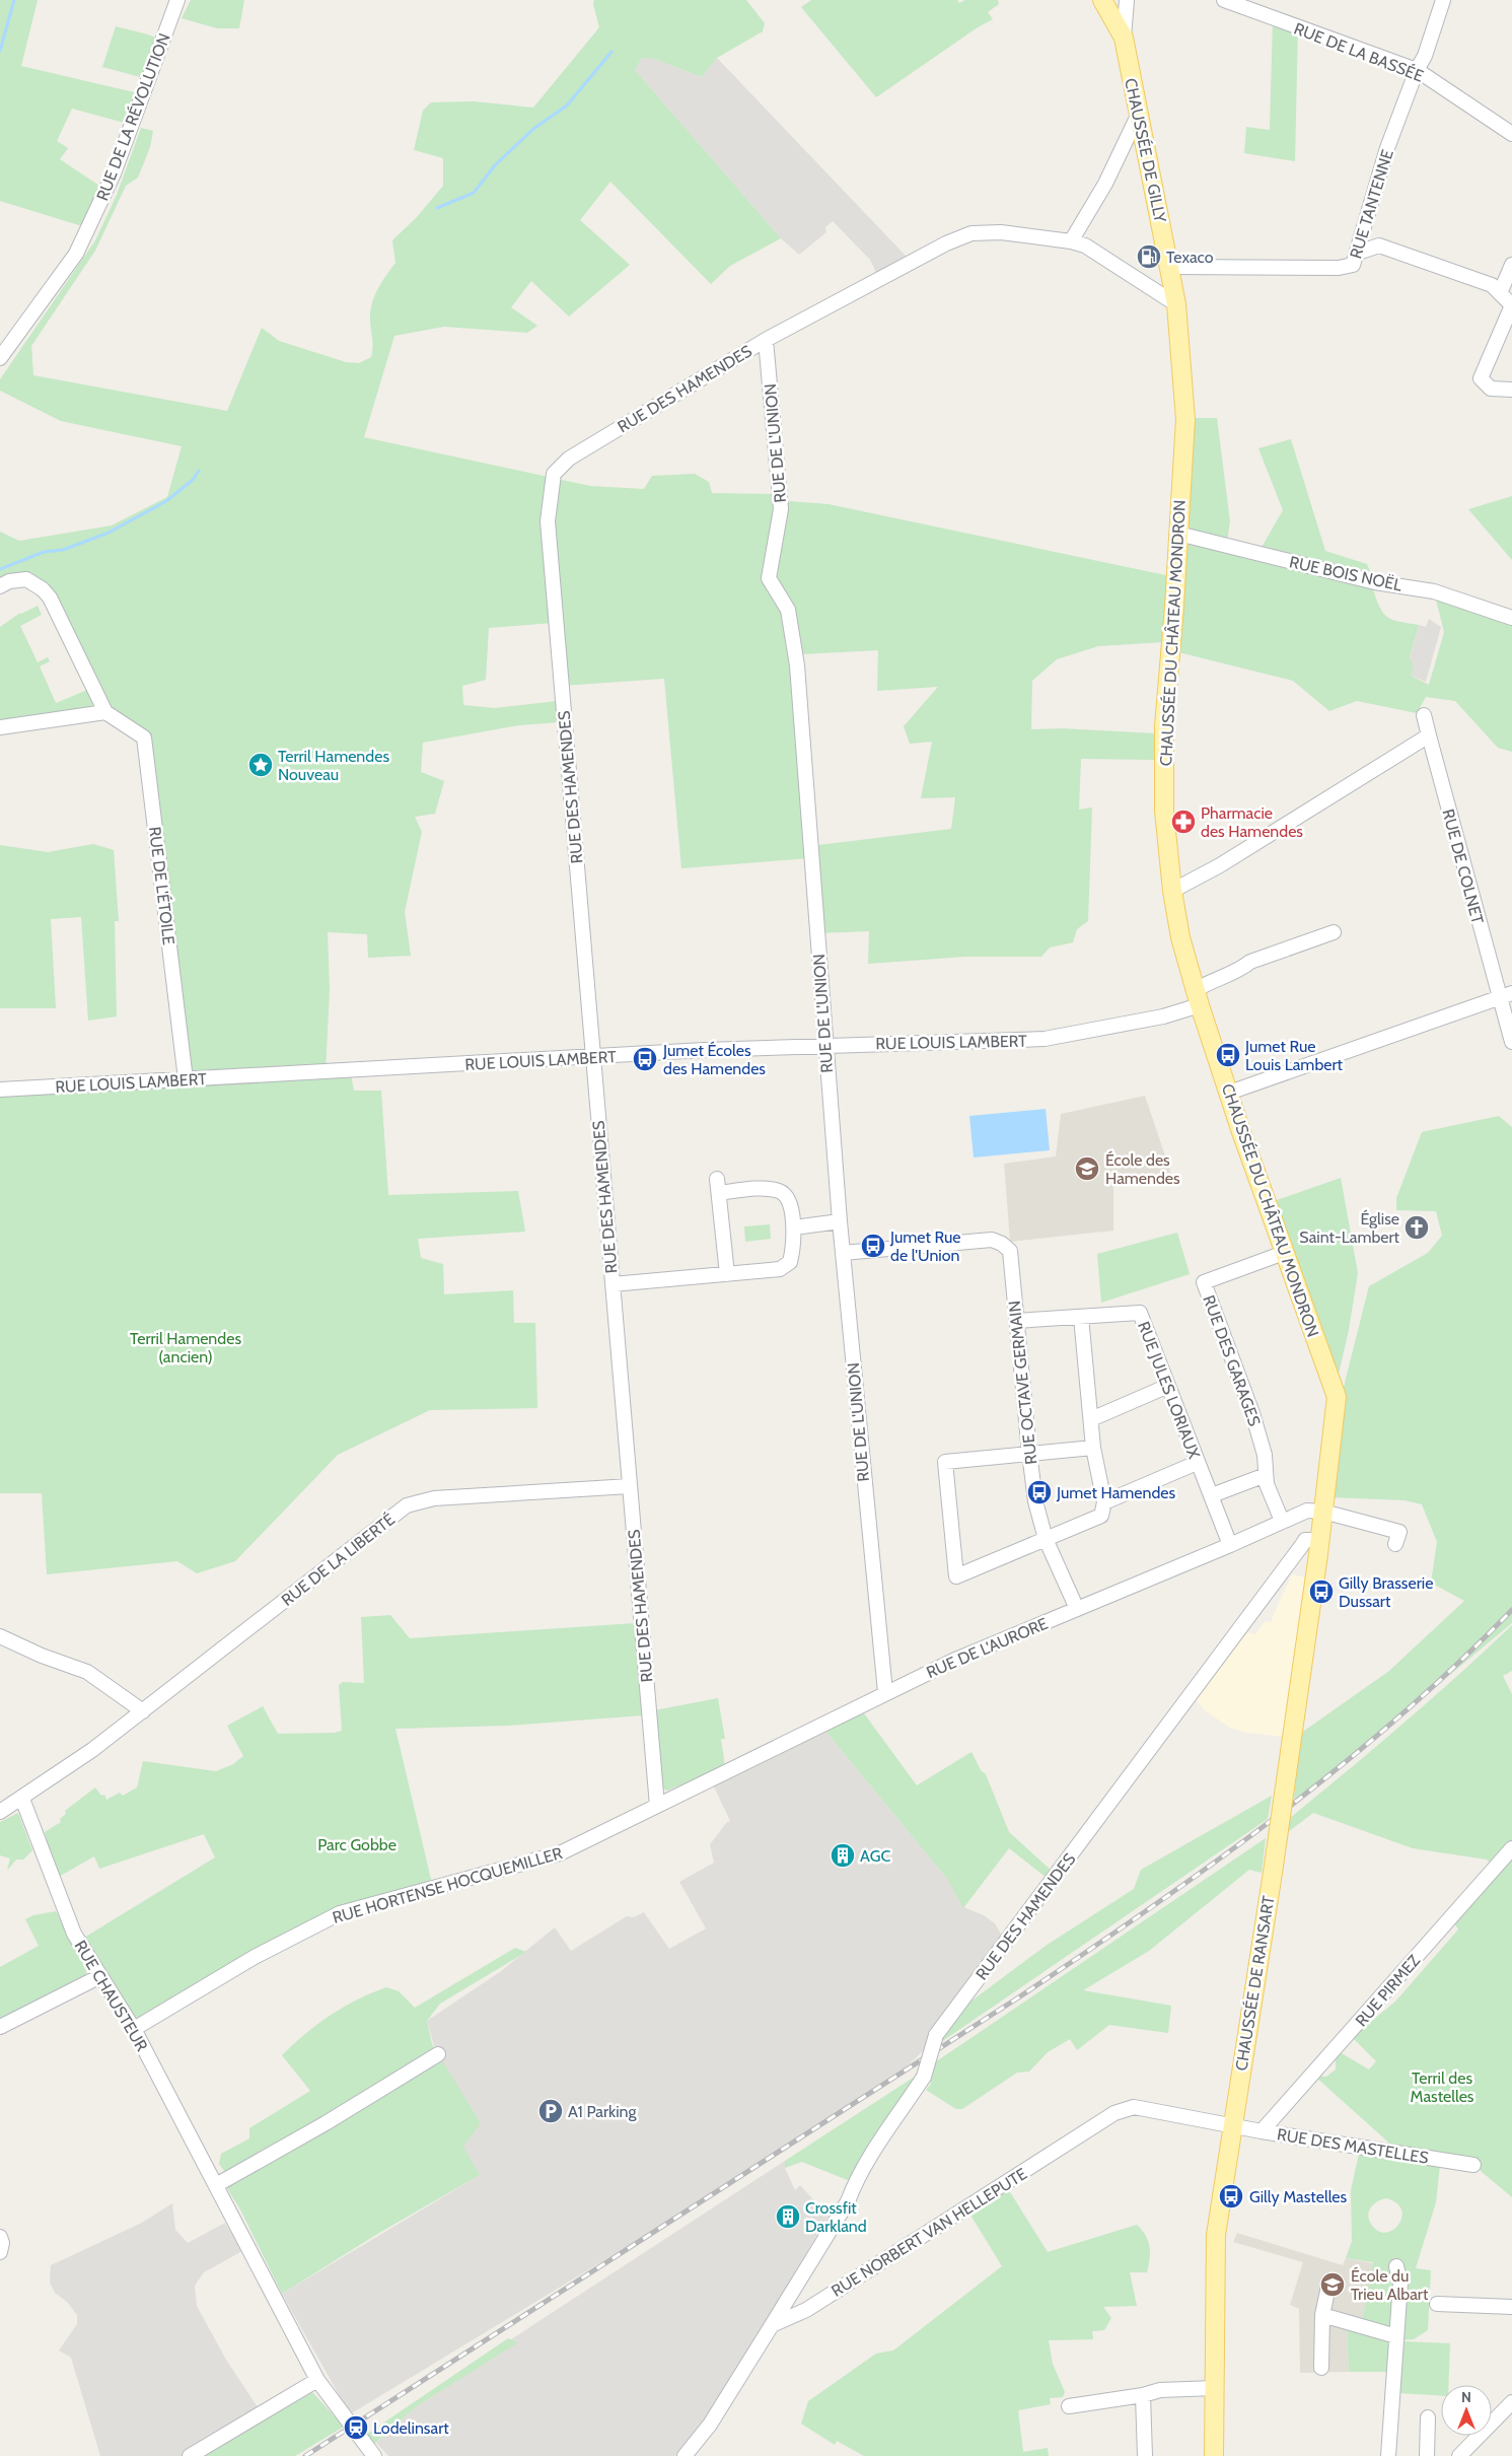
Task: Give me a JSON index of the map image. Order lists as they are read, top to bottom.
{
  "streets": {
    "main road": ["CHAUSSÉE DE GILLY", "CHAUSSÉE DU CHÂTEAU MONDRON", "CHAUSSÉE DE RANSART"],
    "street": [
      "RUE DE LA BASSÉE",
      "RUE DE LA RÉVOLUTION",
      "RUE TANTENNE",
      "RUE DES HAMENDES",
      "RUE DE L'UNION",
      "RUE BOIS NOËL",
      "RUE DE COLNET",
      "RUE DE L'ÉTOILE",
      "RUE LOUIS LAMBERT",
      "RUE DES GARAGES",
      "RUE OCTAVE GERMAIN",
      "RUE JULES LORIAUX",
      "RUE DE LA LIBERTÉ",
      "RUE DE L'AURORE",
      "RUE HORTENSE HOCQUEMILLER",
      "RUE PIRMEZ",
      "RUE CHAUSTEUR",
      "RUE DES MASTELLES",
      "RUE NORBERT VAN HELLEPUTE"
    ]
  },
  "crossings": [
    ["RUE DE LA BASSÉE", "RUE TANTENNE"],
    ["CHAUSSÉE DE GILLY", "RUE TANTENNE"],
    ["CHAUSSÉE DE GILLY", "RUE DES HAMENDES"],
    ["CHAUSSÉE DE GILLY", "CHAUSSÉE DU CHÂTEAU MONDRON"],
    ["RUE DES HAMENDES", "RUE DE L'UNION"],
    ["RUE DES HAMENDES", "CHAUSSÉE DU CHÂTEAU MONDRON"],
    ["RUE DES HAMENDES", "RUE LOUIS LAMBERT"],
    ["RUE DES HAMENDES", "RUE DE LA LIBERTÉ"],
    ["RUE DES HAMENDES", "RUE DE L'AURORE"],
    ["RUE DES HAMENDES", "RUE HORTENSE HOCQUEMILLER"],
    ["RUE DES HAMENDES", "CHAUSSÉE DE RANSART"],
    ["RUE DES HAMENDES", "RUE NORBERT VAN HELLEPUTE"],
    ["RUE DE L'UNION", "RUE LOUIS LAMBERT"],
    ["RUE DE L'UNION", "RUE OCTAVE GERMAIN"],
    ["RUE DE L'UNION", "RUE DE L'AURORE"],
    ["RUE BOIS NOËL", "CHAUSSÉE DU CHÂTEAU MONDRON"],
    ["CHAUSSÉE DU CHÂTEAU MONDRON", "RUE LOUIS LAMBERT"],
    ["CHAUSSÉE DU CHÂTEAU MONDRON", "RUE DES GARAGES"],
    ["CHAUSSÉE DU CHÂTEAU MONDRON", "RUE DE L'AURORE"],
    ["CHAUSSÉE DU CHÂTEAU MONDRON", "CHAUSSÉE DE RANSART"],
    ["RUE DE L'ÉTOILE", "RUE LOUIS LAMBERT"],
    ["RUE DES GARAGES", "RUE DE L'AURORE"],
    ["RUE OCTAVE GERMAIN", "RUE JULES LORIAUX"],
    ["RUE OCTAVE GERMAIN", "RUE DE L'AURORE"],
    ["RUE JULES LORIAUX", "RUE DE L'AURORE"],
    ["RUE DE LA LIBERTÉ", "RUE CHAUSTEUR"],
    ["RUE DE L'AURORE", "RUE HORTENSE HOCQUEMILLER"],
    ["RUE DE L'AURORE", "CHAUSSÉE DE RANSART"],
    ["RUE HORTENSE HOCQUEMILLER", "RUE CHAUSTEUR"],
    ["CHAUSSÉE DE RANSART", "RUE DES MASTELLES"],
    ["CHAUSSÉE DE RANSART", "RUE NORBERT VAN HELLEPUTE"],
    ["RUE PIRMEZ", "RUE DES MASTELLES"],
    ["RUE DES MASTELLES", "RUE NORBERT VAN HELLEPUTE"]
  ],
  "parks": ["Terril Hamendes (ancien)", "Parc Gobbe", "Terril des Mastelles"],
  "places": {
    "fuel station": ["Texaco"],
    "place": ["Terril Hamendes Nouveau"],
    "pharmacy": ["Pharmacie des Hamendes"],
    "bus stop": [
      "Jumet Rue Louis Lambert",
      "Jumet Écoles des Hamendes",
      "Jumet Rue de l'Union",
      "Jumet Hamendes",
      "Gilly Brasserie Dussart",
      "Gilly Mastelles"
    ],
    "school or university": ["École des Hamendes", "École du Trieu Albart"],
    "church": ["Église Saint-Lambert"],
    "building": ["AGC", "Crossfit Darkland"],
    "parking": ["A1 Parking"],
    "station": ["Lodelinsart"]
  },
  "north": "top"
}
